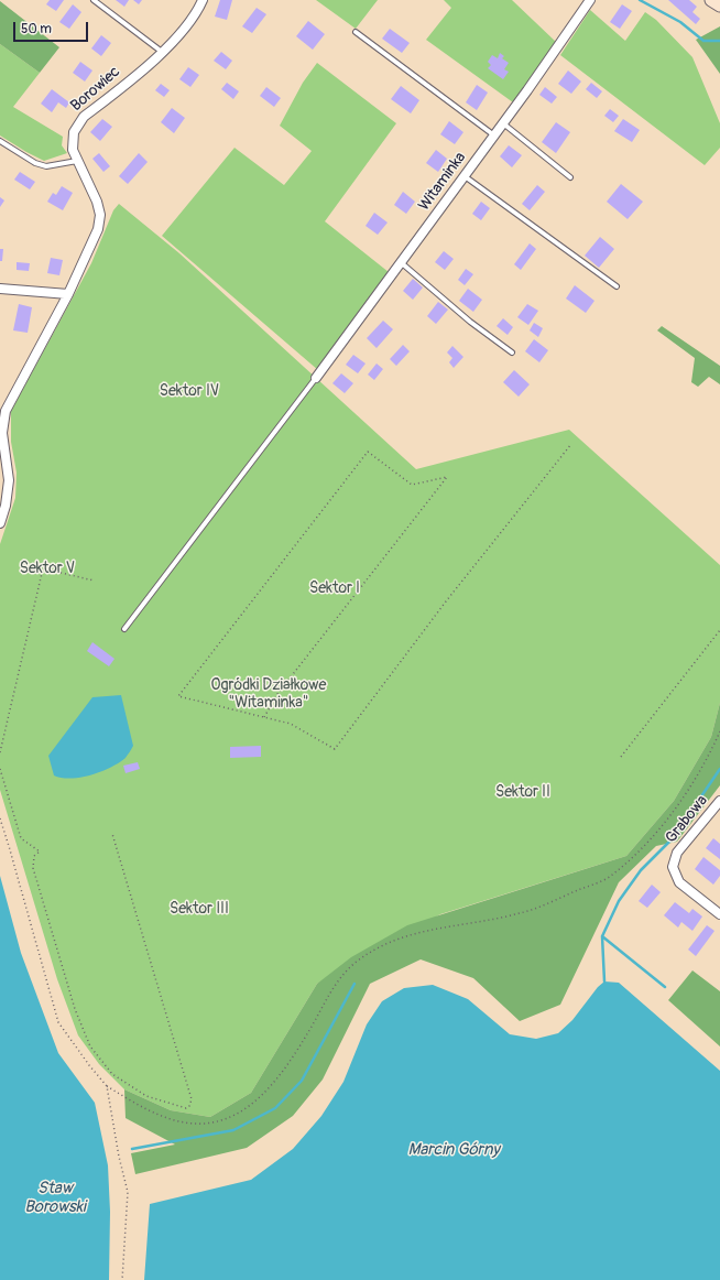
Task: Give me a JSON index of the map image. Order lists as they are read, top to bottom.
{
  "streets": {
    "street": ["Borowiec", "Witaminka", "Grabowa"]
  },
  "water": ["Marcin Górny", "Staw Borowski"],
  "parks": [
    "Sektor IV",
    "Sektor V",
    "Sektor I",
    "Ogródki Działkowe \"Witaminka\"",
    "Sektor II",
    "Sektor III"
  ],
  "scale_bar": "50 m"
}
